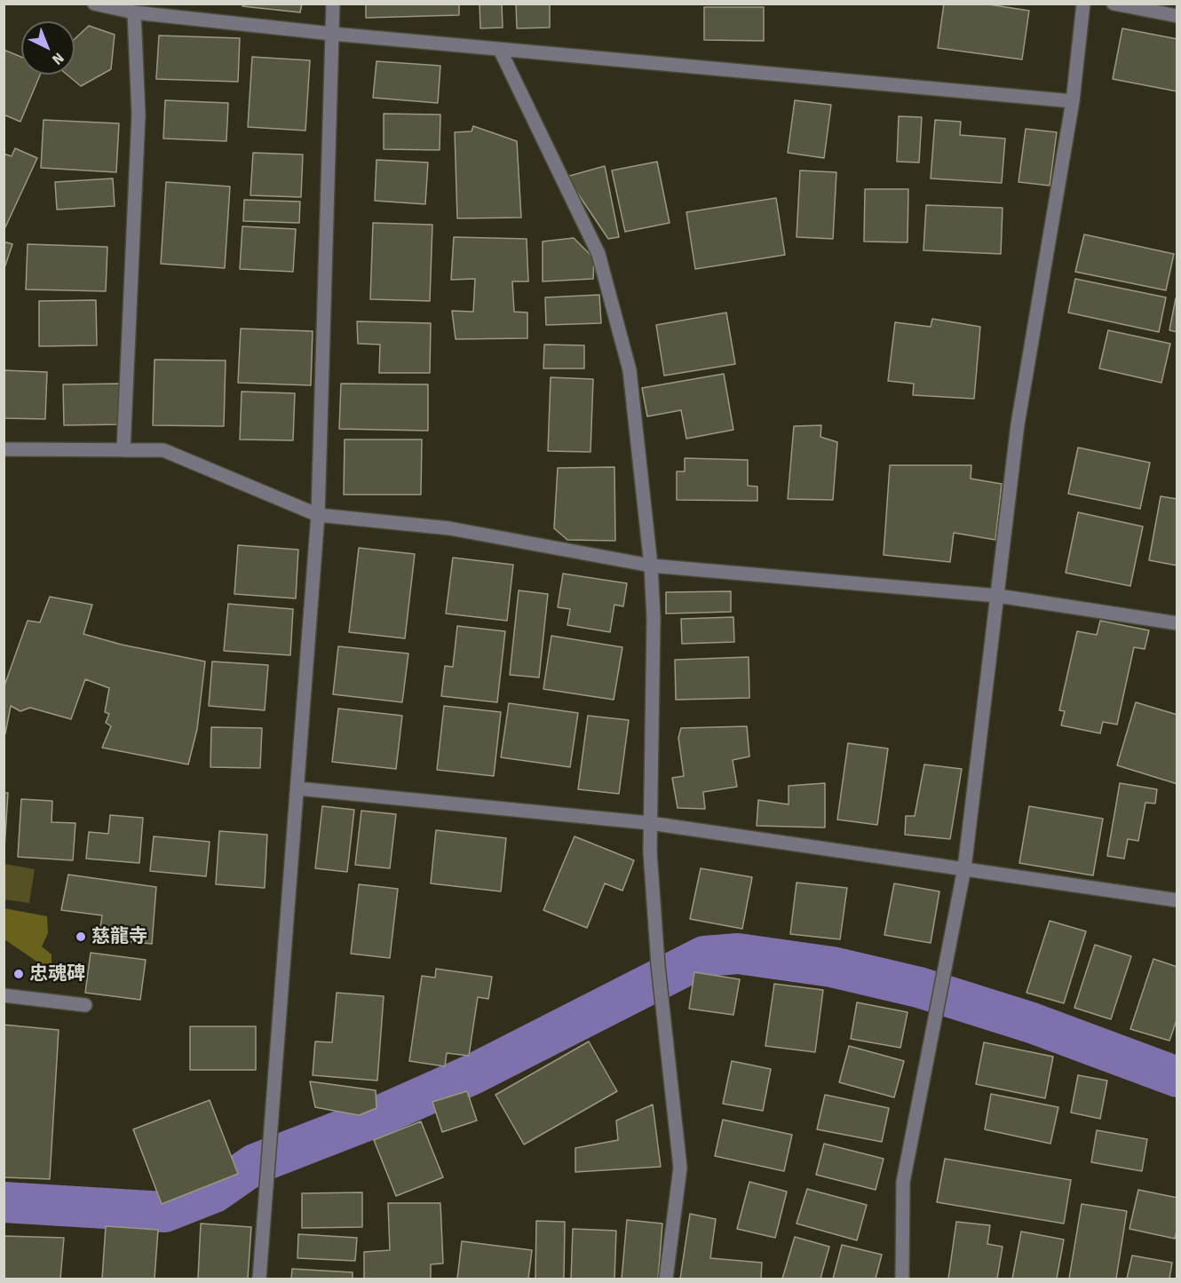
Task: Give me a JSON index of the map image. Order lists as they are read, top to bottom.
{
  "places": ["慈龍寺", "忠魂碑"],
  "north": "bottom right"
}
